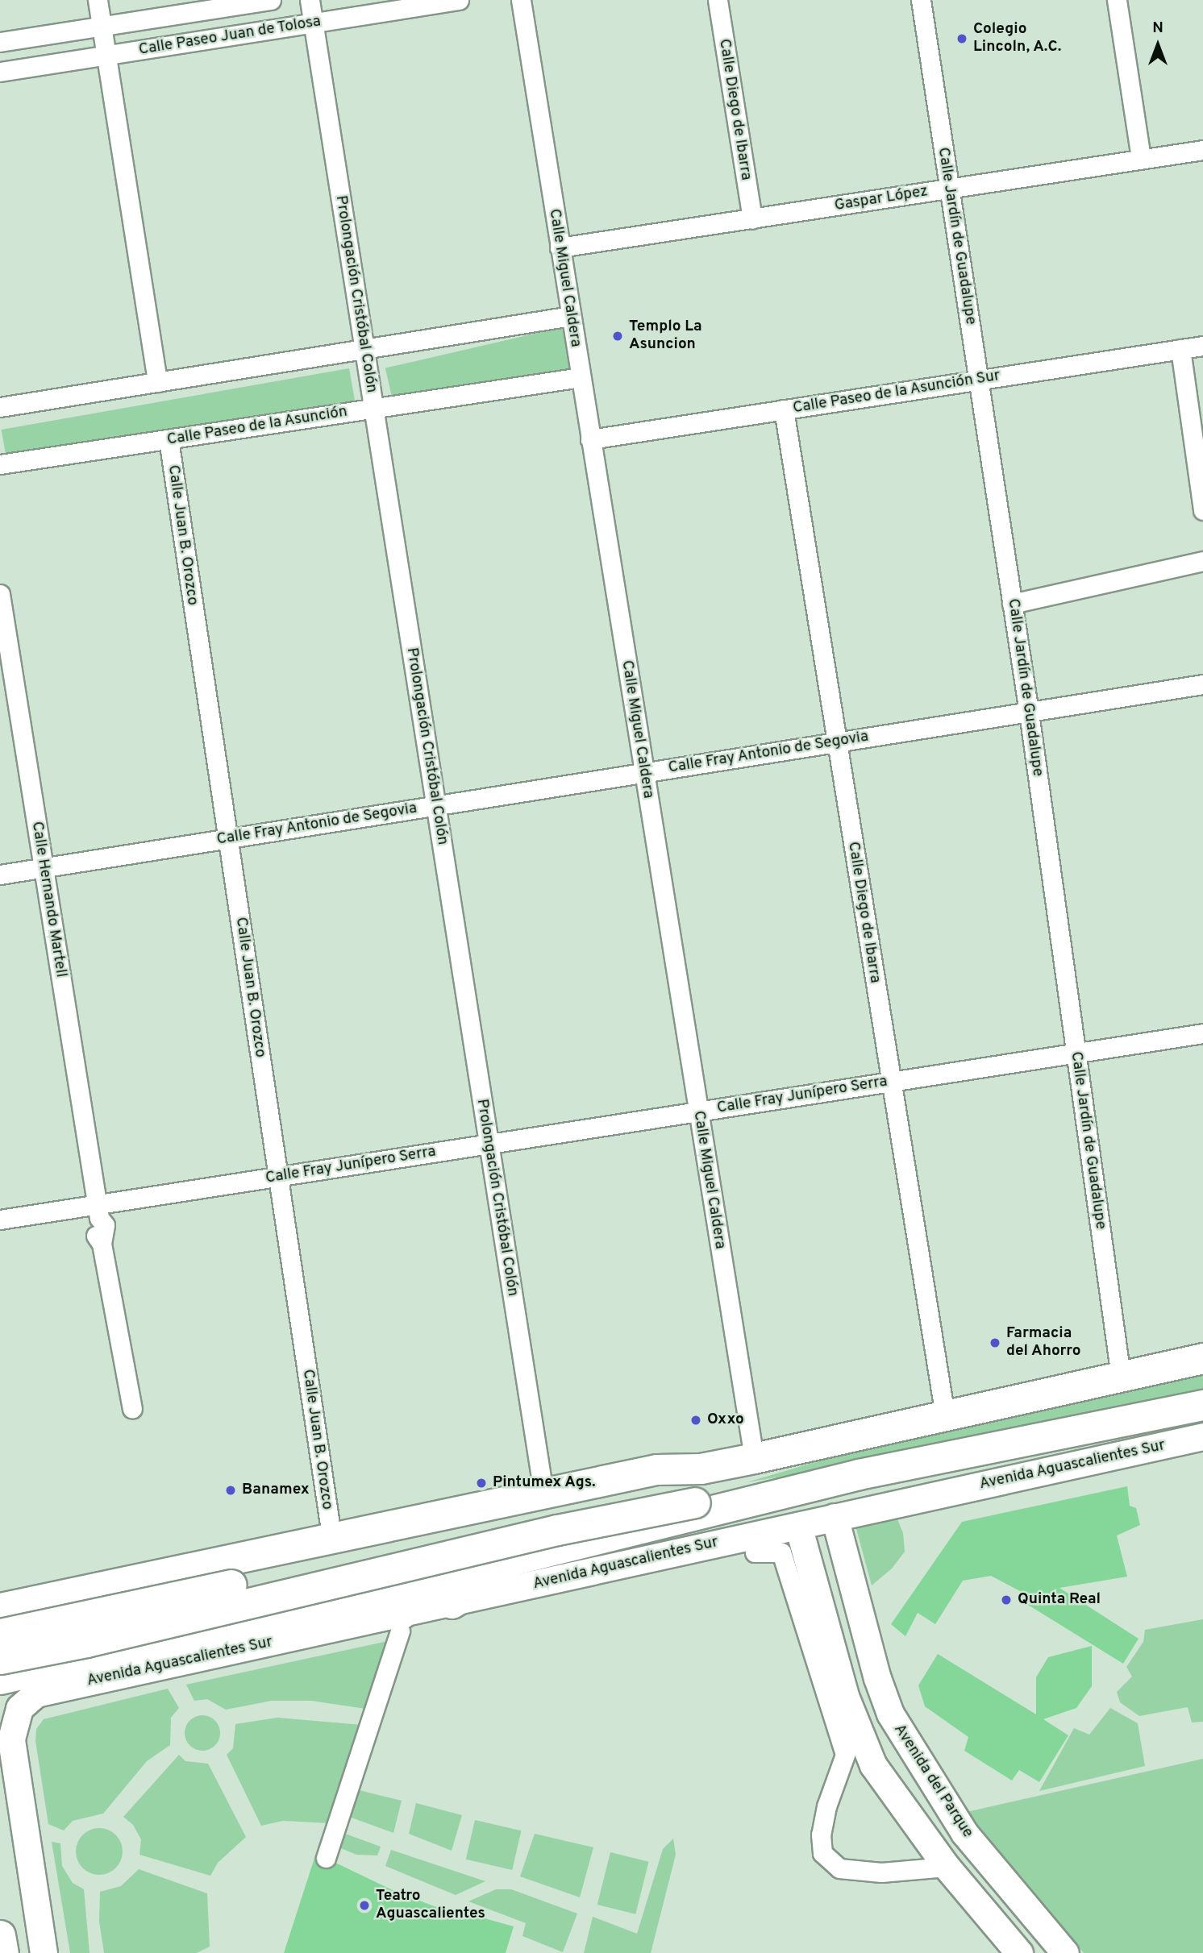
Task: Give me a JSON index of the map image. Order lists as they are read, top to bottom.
{
  "streets": {
    "main road": ["Avenida Aguascalientes Sur"],
    "street": [
      "Calle Paseo Juan de Tolosa",
      "Calle Diego de Ibarra",
      "Gaspar López",
      "Calle Jardín de Guadalupe",
      "Calle Miguel Caldera",
      "Prolongación Cristóbal Colón",
      "Calle Paseo de la Asunción Sur",
      "Calle Paseo de la Asunción",
      "Calle Juan B. Orozco",
      "Calle Fray Antonio de Segovia",
      "Calle Hernando Martell",
      "Calle Fray Junípero Serra",
      "Avenida del Parque"
    ]
  },
  "crossings": [
    ["Calle Paseo Juan de Tolosa", "Prolongación Cristóbal Colón"],
    ["Calle Diego de Ibarra", "Gaspar López"],
    ["Calle Diego de Ibarra", "Calle Paseo de la Asunción Sur"],
    ["Calle Diego de Ibarra", "Calle Fray Antonio de Segovia"],
    ["Calle Diego de Ibarra", "Calle Fray Junípero Serra"],
    ["Gaspar López", "Calle Jardín de Guadalupe"],
    ["Gaspar López", "Calle Miguel Caldera"],
    ["Calle Jardín de Guadalupe", "Calle Paseo de la Asunción Sur"],
    ["Calle Jardín de Guadalupe", "Calle Fray Antonio de Segovia"],
    ["Calle Jardín de Guadalupe", "Calle Fray Junípero Serra"],
    ["Calle Miguel Caldera", "Calle Paseo de la Asunción Sur"],
    ["Calle Miguel Caldera", "Calle Paseo de la Asunción"],
    ["Calle Miguel Caldera", "Calle Fray Antonio de Segovia"],
    ["Calle Miguel Caldera", "Calle Fray Junípero Serra"],
    ["Prolongación Cristóbal Colón", "Calle Paseo de la Asunción"],
    ["Prolongación Cristóbal Colón", "Calle Fray Antonio de Segovia"],
    ["Prolongación Cristóbal Colón", "Calle Fray Junípero Serra"],
    ["Calle Paseo de la Asunción", "Calle Juan B. Orozco"],
    ["Calle Juan B. Orozco", "Calle Fray Antonio de Segovia"],
    ["Calle Juan B. Orozco", "Calle Fray Junípero Serra"],
    ["Calle Fray Antonio de Segovia", "Calle Hernando Martell"],
    ["Calle Hernando Martell", "Calle Fray Junípero Serra"],
    ["Avenida Aguascalientes Sur", "Avenida del Parque"]
  ],
  "places": [
    "Colegio Lincoln, A.C.",
    "Templo La Asuncion",
    "Farmacia del Ahorro",
    "Oxxo",
    "Pintumex Ags.",
    "Banamex",
    "Quinta Real",
    "Teatro Aguascalientes"
  ],
  "north": "top"
}
